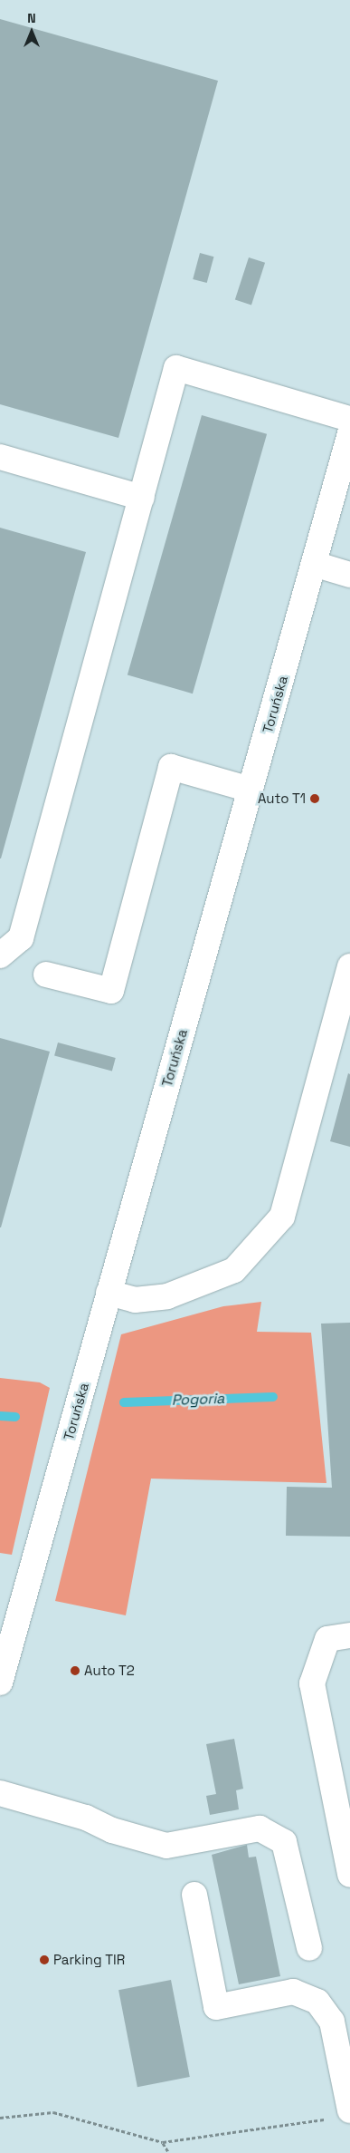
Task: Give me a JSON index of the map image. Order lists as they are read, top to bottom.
{
  "streets": {
    "street": ["Toruńska"]
  },
  "water": ["Pogoria"],
  "places": ["Auto T1", "Auto T2", "Parking TIR"],
  "north": "top"
}
